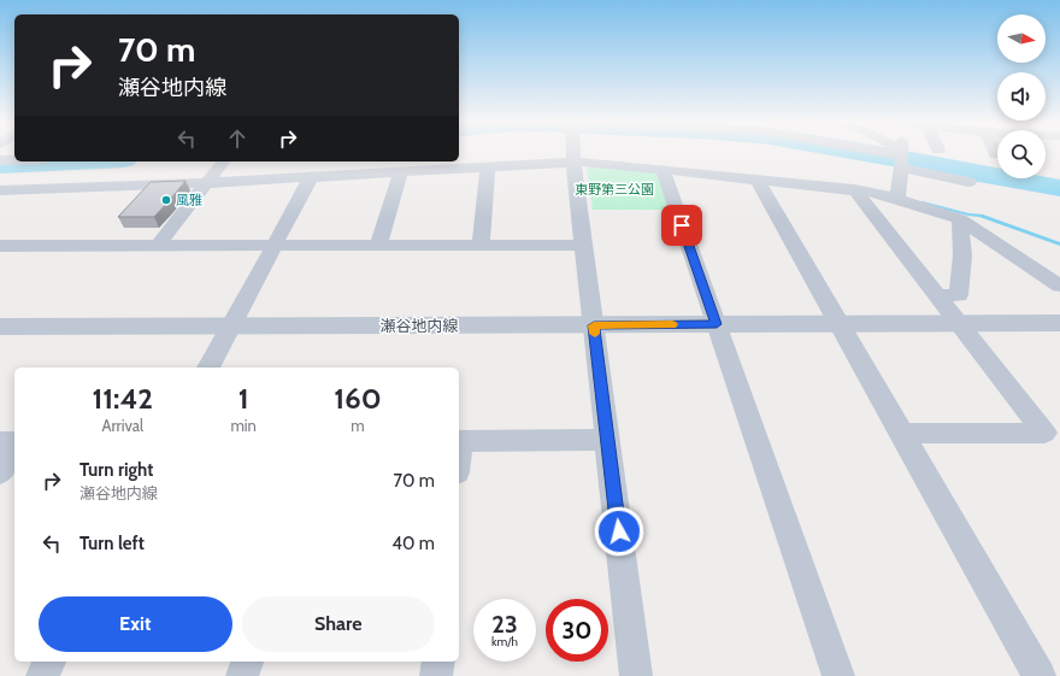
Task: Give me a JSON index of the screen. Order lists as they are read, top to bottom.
{
  "streets": {
    "street": ["瀬谷地内線"]
  },
  "parks": ["東野第三公園"],
  "places": ["風雅"],
  "north": "right",
  "page": {
    "turn": ["70 m", "瀬谷地内線"],
    "eta": [
      "11:42",
      "Arrival",
      "1",
      "min",
      "160",
      "m"
    ],
    "list": [
      {
        "name": "Turn right",
        "note": "瀬谷地内線",
        "value": "70 m"
      },
      {
        "name": "Turn left",
        "value": "40 m"
      }
    ],
    "buttons": ["Exit", "Share"],
    "speed": "23 km/h",
    "limit": "30"
  }
}
